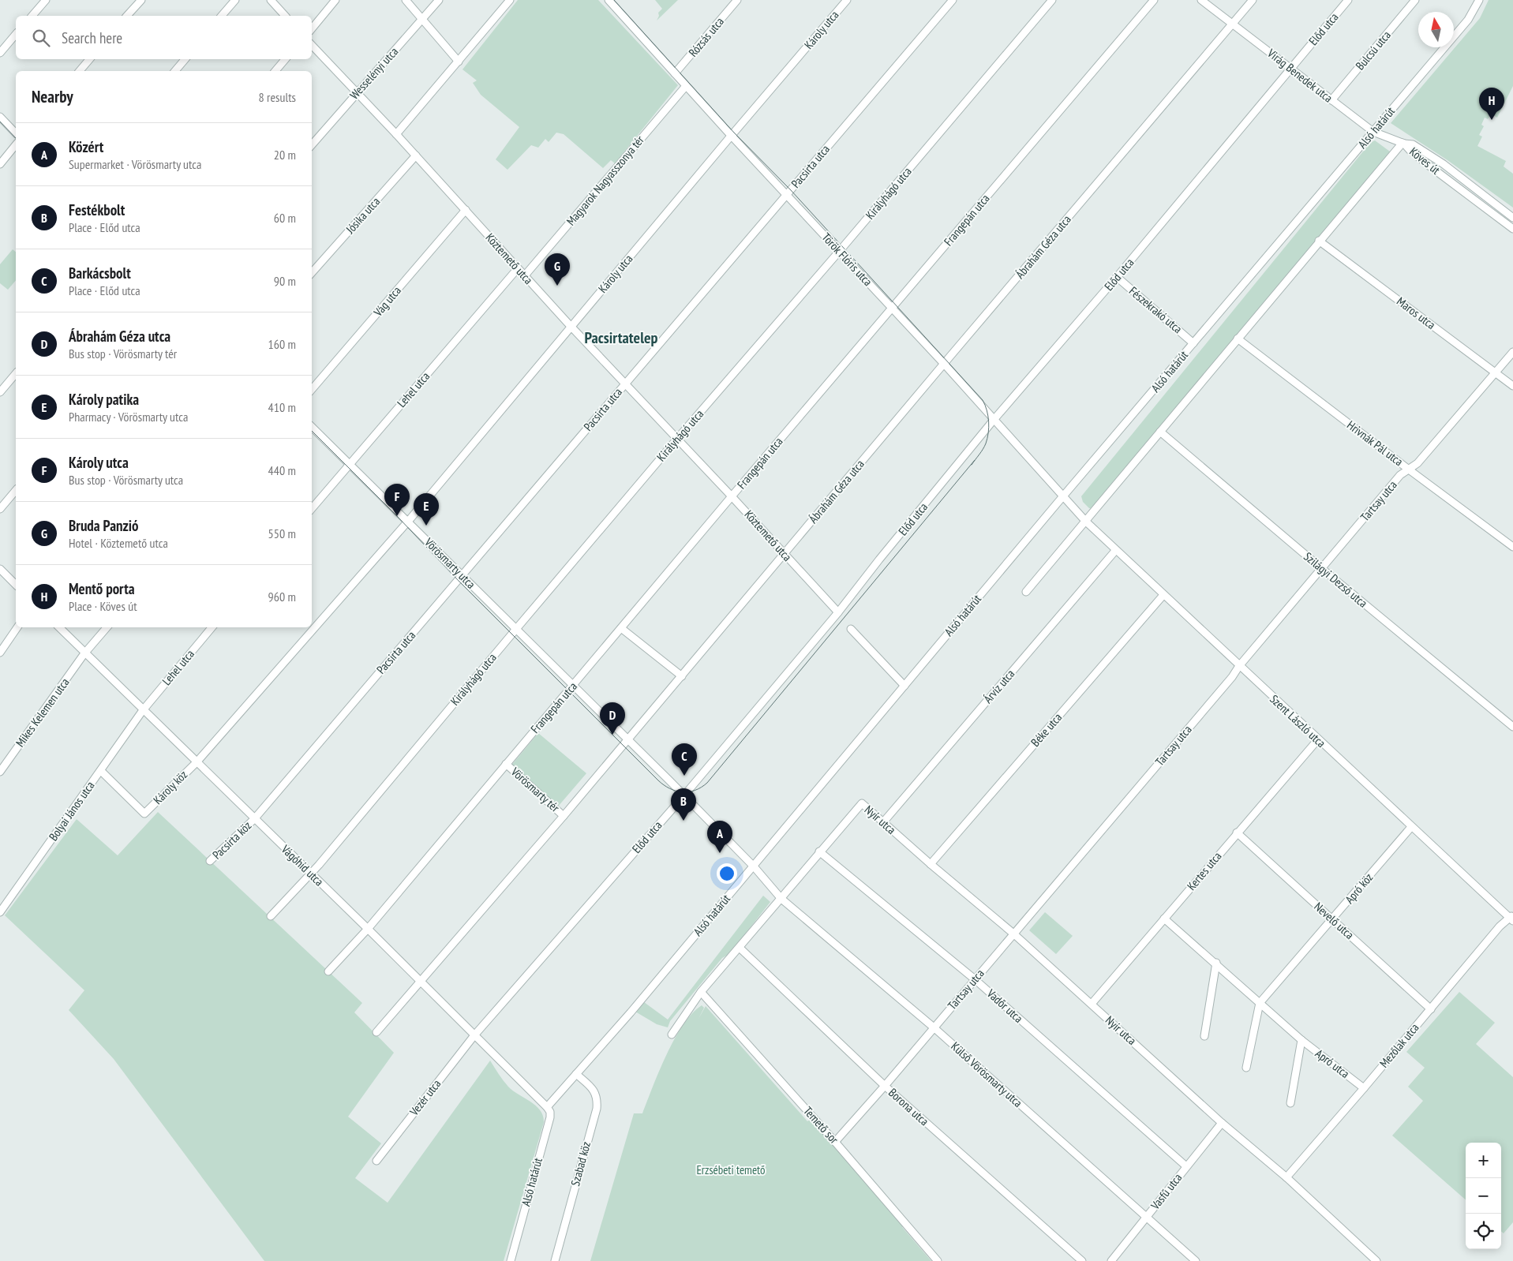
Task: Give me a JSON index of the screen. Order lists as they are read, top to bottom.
{
  "streets": {
    "street": [
      "Előd utca",
      "Károly utca",
      "Rózsás utca",
      "Bulcsú utca",
      "Wesselényi utca",
      "Virág Benedek utca",
      "Alsó határút",
      "Köves út",
      "Pacsirta utca",
      "Magyarok Nagyasszonya tér",
      "Királyhágó utca",
      "Jósika utca",
      "Frangepán utca",
      "Ábrahám Géza utca",
      "Köztemető utca",
      "Török Flóris utca",
      "Vág utca",
      "Fészekrakó utca",
      "Maros utca",
      "Lehel utca",
      "Hrivnák Pál utca",
      "Tartsay utca",
      "Vörösmarty utca",
      "Szilágyi Dezső utca",
      "Árvíz utca",
      "Mikes Kelemen utca",
      "Szent László utca",
      "Béke utca",
      "Károly köz",
      "Vörösmarty tér",
      "Bolyai János utca",
      "Nyír utca",
      "Pacsirta köz",
      "Vágóhíd utca",
      "Kertes utca",
      "Apró köz",
      "Nevelő utca",
      "Vadőr utca",
      "Mezőlak utca",
      "Apró utca",
      "Külső Vörösmarty utca",
      "Vezér utca",
      "Borona utca",
      "Temető sor",
      "Szabad köz",
      "Vasfű utca"
    ]
  },
  "crossings": [
    ["Előd utca", "Virág Benedek utca"],
    ["Előd utca", "Köztemető utca"],
    ["Előd utca", "Török Flóris utca"],
    ["Előd utca", "Fészekrakó utca"],
    ["Előd utca", "Vágóhíd utca"],
    ["Előd utca", "Vezér utca"],
    ["Károly utca", "Köztemető utca"],
    ["Károly utca", "Török Flóris utca"],
    ["Károly utca", "Vörösmarty utca"],
    ["Károly utca", "Károly köz"],
    ["Károly utca", "Vágóhíd utca"],
    ["Rózsás utca", "Török Flóris utca"],
    ["Bulcsú utca", "Virág Benedek utca"],
    ["Wesselényi utca", "Köztemető utca"],
    ["Virág Benedek utca", "Alsó határút"],
    ["Virág Benedek utca", "Köves út"],
    ["Virág Benedek utca", "Ábrahám Géza utca"],
    ["Alsó határút", "Török Flóris utca"],
    ["Alsó határút", "Fészekrakó utca"],
    ["Alsó határút", "Vágóhíd utca"],
    ["Alsó határút", "Külső Vörösmarty utca"],
    ["Alsó határút", "Szabad köz"],
    ["Pacsirta utca", "Köztemető utca"],
    ["Pacsirta utca", "Török Flóris utca"],
    ["Pacsirta utca", "Vörösmarty utca"],
    ["Pacsirta utca", "Pacsirta köz"],
    ["Pacsirta utca", "Vágóhíd utca"],
    ["Magyarok Nagyasszonya tér", "Köztemető utca"],
    ["Magyarok Nagyasszonya tér", "Török Flóris utca"],
    ["Királyhágó utca", "Köztemető utca"],
    ["Királyhágó utca", "Török Flóris utca"],
    ["Királyhágó utca", "Vörösmarty utca"],
    ["Királyhágó utca", "Vágóhíd utca"],
    ["Jósika utca", "Köztemető utca"],
    ["Frangepán utca", "Köztemető utca"],
    ["Frangepán utca", "Török Flóris utca"],
    ["Frangepán utca", "Vörösmarty utca"],
    ["Frangepán utca", "Vörösmarty tér"],
    ["Frangepán utca", "Vágóhíd utca"],
    ["Ábrahám Géza utca", "Köztemető utca"],
    ["Ábrahám Géza utca", "Török Flóris utca"],
    ["Ábrahám Géza utca", "Vörösmarty tér"],
    ["Ábrahám Géza utca", "Vágóhíd utca"],
    ["Köztemető utca", "Vág utca"],
    ["Köztemető utca", "Lehel utca"],
    ["Török Flóris utca", "Szent László utca"],
    ["Maros utca", "Tartsay utca"],
    ["Lehel utca", "Vörösmarty utca"],
    ["Lehel utca", "Bolyai János utca"],
    ["Lehel utca", "Vágóhíd utca"],
    ["Hrivnák Pál utca", "Tartsay utca"],
    ["Tartsay utca", "Szilágyi Dezső utca"],
    ["Tartsay utca", "Szent László utca"],
    ["Tartsay utca", "Nyír utca"],
    ["Tartsay utca", "Vadőr utca"],
    ["Tartsay utca", "Külső Vörösmarty utca"],
    ["Tartsay utca", "Borona utca"],
    ["Tartsay utca", "Temető sor"],
    ["Árvíz utca", "Szent László utca"],
    ["Árvíz utca", "Nyír utca"],
    ["Mikes Kelemen utca", "Vágóhíd utca"],
    ["Szent László utca", "Béke utca"],
    ["Szent László utca", "Kertes utca"],
    ["Szent László utca", "Apró köz"],
    ["Szent László utca", "Mezőlak utca"],
    ["Béke utca", "Nyír utca"],
    ["Károly köz", "Bolyai János utca"],
    ["Károly köz", "Vágóhíd utca"],
    ["Bolyai János utca", "Vágóhíd utca"],
    ["Nyír utca", "Kertes utca"],
    ["Nyír utca", "Vadőr utca"],
    ["Nyír utca", "Mezőlak utca"],
    ["Nyír utca", "Vasfű utca"],
    ["Pacsirta köz", "Vágóhíd utca"],
    ["Vágóhíd utca", "Vezér utca"],
    ["Kertes utca", "Nevelő utca"],
    ["Kertes utca", "Apró utca"],
    ["Apró köz", "Nevelő utca"],
    ["Apró köz", "Apró utca"],
    ["Nevelő utca", "Mezőlak utca"],
    ["Vadőr utca", "Vasfű utca"],
    ["Mezőlak utca", "Apró utca"],
    ["Külső Vörösmarty utca", "Vasfű utca"]
  ],
  "districts": ["Pacsirtatelep"],
  "parks": ["Erzsébeti temető"],
  "north": "top",
  "page": {
    "search": "Search here",
    "heading": ["Nearby", "8 results"],
    "pins": [
      "H",
      "G",
      "F",
      "E",
      "D",
      "C",
      "B",
      "A"
    ],
    "list": [
      {
        "mark": "A",
        "name": "Közért",
        "note": "Supermarket · Vörösmarty utca",
        "value": "20 m"
      },
      {
        "mark": "B",
        "name": "Festékbolt",
        "note": "Place · Előd utca",
        "value": "60 m"
      },
      {
        "mark": "C",
        "name": "Barkácsbolt",
        "note": "Place · Előd utca",
        "value": "90 m"
      },
      {
        "mark": "D",
        "name": "Ábrahám Géza utca",
        "note": "Bus stop · Vörösmarty tér",
        "value": "160 m"
      },
      {
        "mark": "E",
        "name": "Károly patika",
        "note": "Pharmacy · Vörösmarty utca",
        "value": "410 m"
      },
      {
        "mark": "F",
        "name": "Károly utca",
        "note": "Bus stop · Vörösmarty utca",
        "value": "440 m"
      },
      {
        "mark": "G",
        "name": "Bruda Panzió",
        "note": "Hotel · Köztemető utca",
        "value": "550 m"
      },
      {
        "mark": "H",
        "name": "Mentő porta",
        "note": "Place · Köves út",
        "value": "960 m"
      }
    ],
    "map_buttons": ["+", "−"]
  }
}
